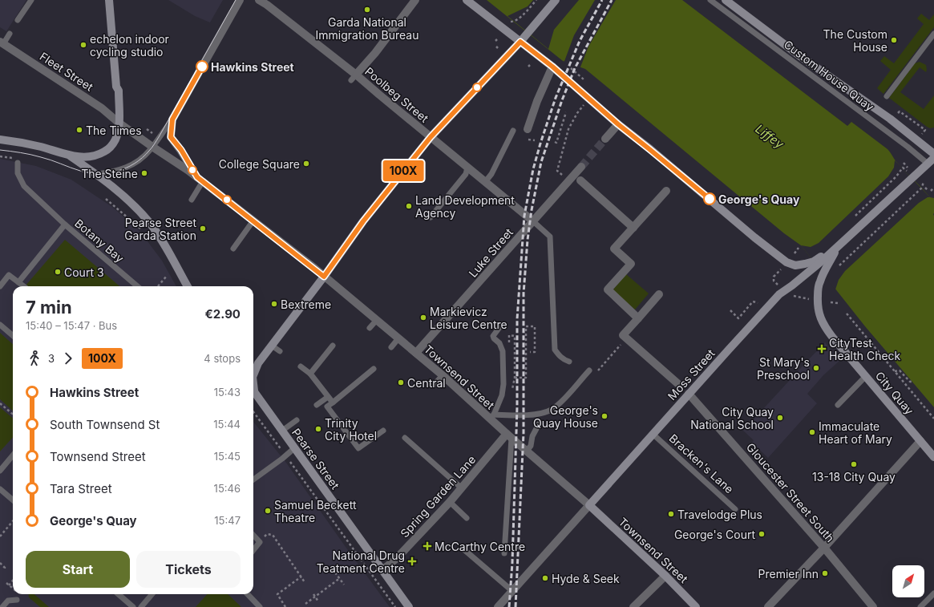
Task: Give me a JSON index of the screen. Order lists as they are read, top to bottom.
{
  "streets": {
    "main road": [
      "Custom House Quay",
      "Moss Street",
      "Townsend Street",
      "City Quay",
      "Pearse Street"
    ],
    "street": [
      "Fleet Street",
      "Poolbeg Street",
      "Luke Street",
      "Gloucester Street South",
      "Spring Garden Lane"
    ],
    "lane": ["Botany Bay", "Bracken's Lane"]
  },
  "crossings": [
    ["Fleet Street", "Townsend Street"],
    ["Poolbeg Street", "Luke Street"],
    ["Luke Street", "Townsend Street"],
    ["Moss Street", "Townsend Street"],
    ["Moss Street", "Bracken's Lane"],
    ["Moss Street", "Gloucester Street South"],
    ["Townsend Street", "Spring Garden Lane"],
    ["Pearse Street", "Spring Garden Lane"]
  ],
  "water": ["Liffey"],
  "places": {
    "other": [
      "Garda National Immigration Bureau",
      "The Custom House",
      "echelon indoor cycling studio",
      "Hawkins Street",
      "The Times",
      "College Square",
      "The Steine",
      "George's Quay",
      "Land Development Agency",
      "Pearse Street Garda Station",
      "Court 3",
      "Bextreme",
      "Markievicz Leisure Centre",
      "St Mary's Preschool",
      "Central",
      "George's Quay House",
      "City Quay National School",
      "Trinity City Hotel",
      "Immaculate Heart of Mary",
      "13-18 City Quay",
      "Samuel Beckett Theatre",
      "Travelodge Plus",
      "George's Court",
      "Premier Inn",
      "Hyde & Seek"
    ],
    "health": ["CityTest Health Check", "McCarthy Centre", "National Drug Teatment Centre"]
  },
  "lines": ["bus line 100X"],
  "north": "top right",
  "page": {
    "on_map": "100X",
    "heading": ["7 min", "15:40 – 15:47 · Bus", "€2.90"],
    "legs": ["3", "100X", "4 stops"],
    "list": [
      {
        "name": "Hawkins Street",
        "value": "15:43"
      },
      {
        "name": "South Townsend St",
        "value": "15:44"
      },
      {
        "name": "Townsend Street",
        "value": "15:45"
      },
      {
        "name": "Tara Street",
        "value": "15:46"
      },
      {
        "name": "George's Quay",
        "value": "15:47"
      }
    ],
    "buttons": ["Start", "Tickets"]
  }
}
